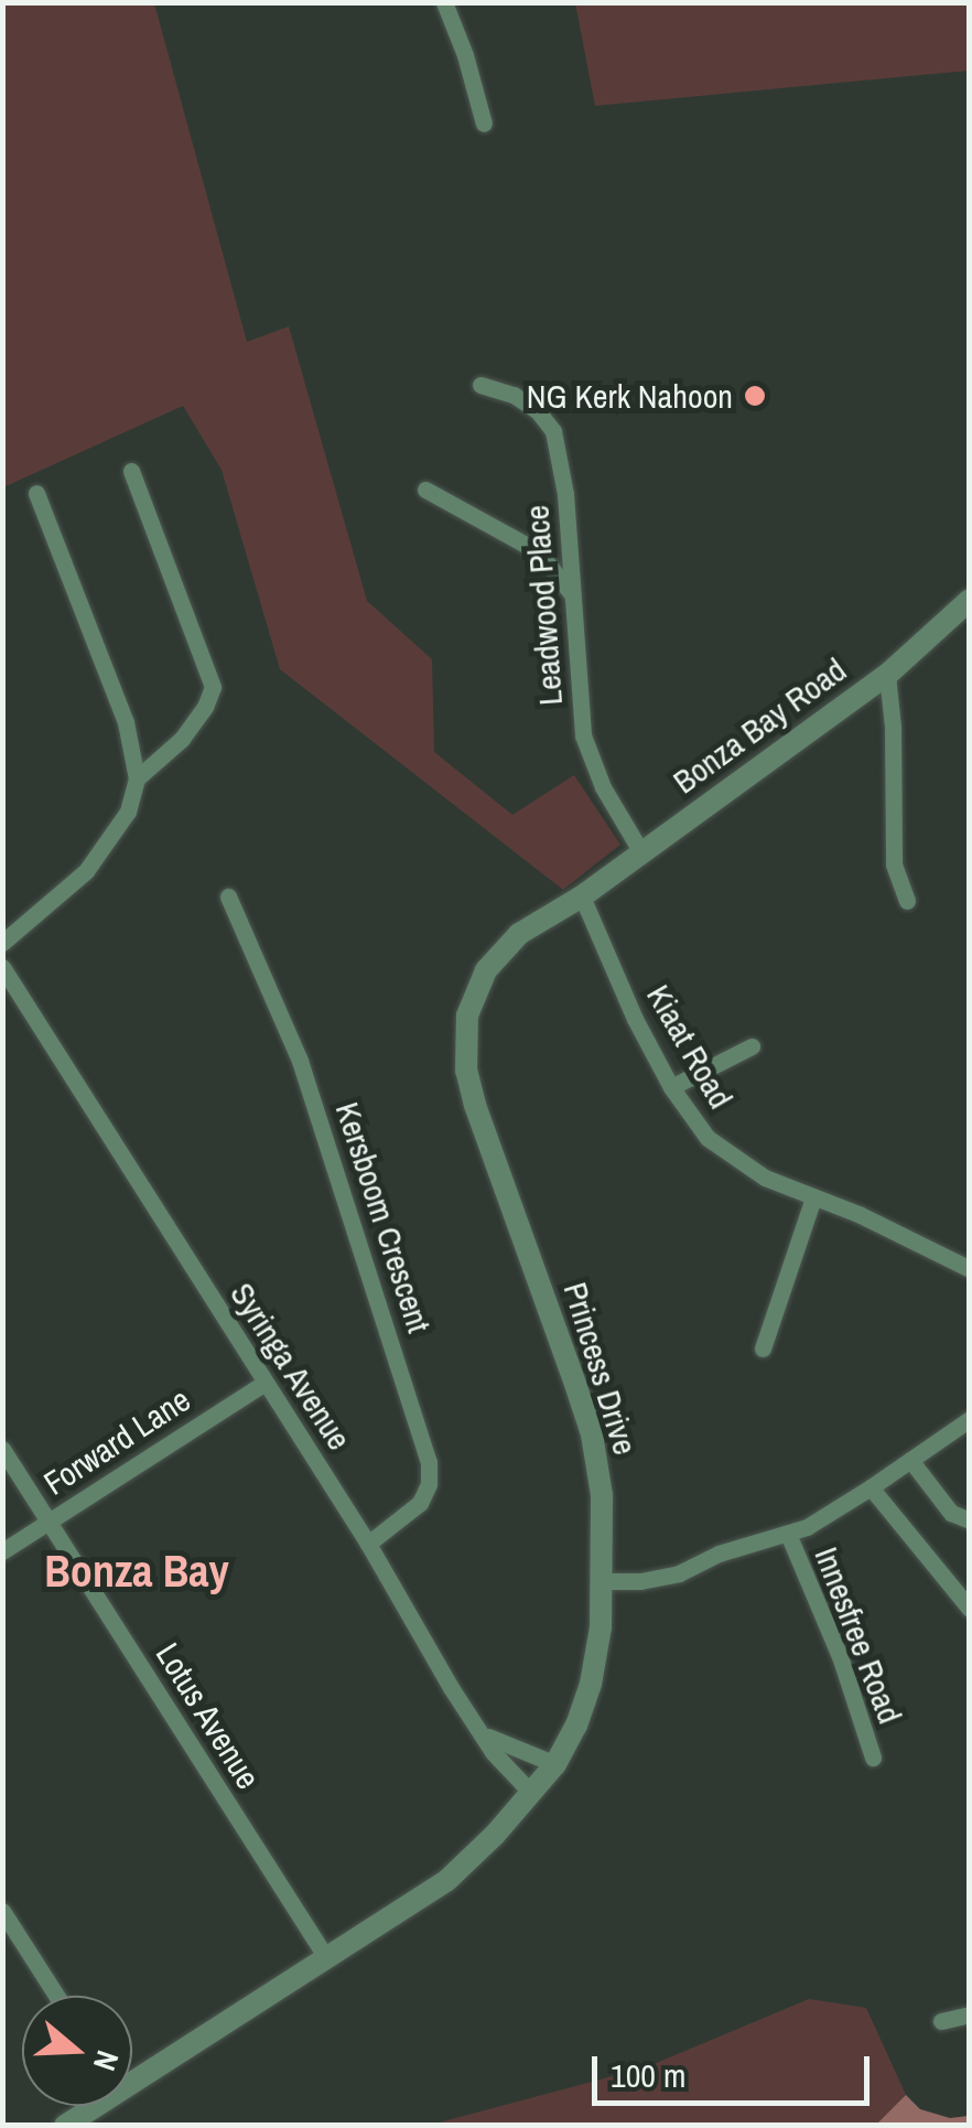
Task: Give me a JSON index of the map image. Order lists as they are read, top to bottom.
{
  "streets": {
    "street": [
      "Leadwood Place",
      "Bonza Bay Road",
      "Kiaat Road",
      "Kersboom Crescent",
      "Syringa Avenue",
      "Princess Drive",
      "Forward Lane",
      "Innesfree Road",
      "Lotus Avenue"
    ]
  },
  "crossings": [
    ["Leadwood Place", "Bonza Bay Road"],
    ["Bonza Bay Road", "Kiaat Road"],
    ["Bonza Bay Road", "Princess Drive"],
    ["Kiaat Road", "Princess Drive"],
    ["Kersboom Crescent", "Syringa Avenue"],
    ["Syringa Avenue", "Princess Drive"],
    ["Syringa Avenue", "Forward Lane"],
    ["Princess Drive", "Lotus Avenue"],
    ["Forward Lane", "Lotus Avenue"]
  ],
  "districts": ["Bonza Bay"],
  "places": ["NG Kerk Nahoon"],
  "scale_bar": "100 m",
  "north": "right"
}
